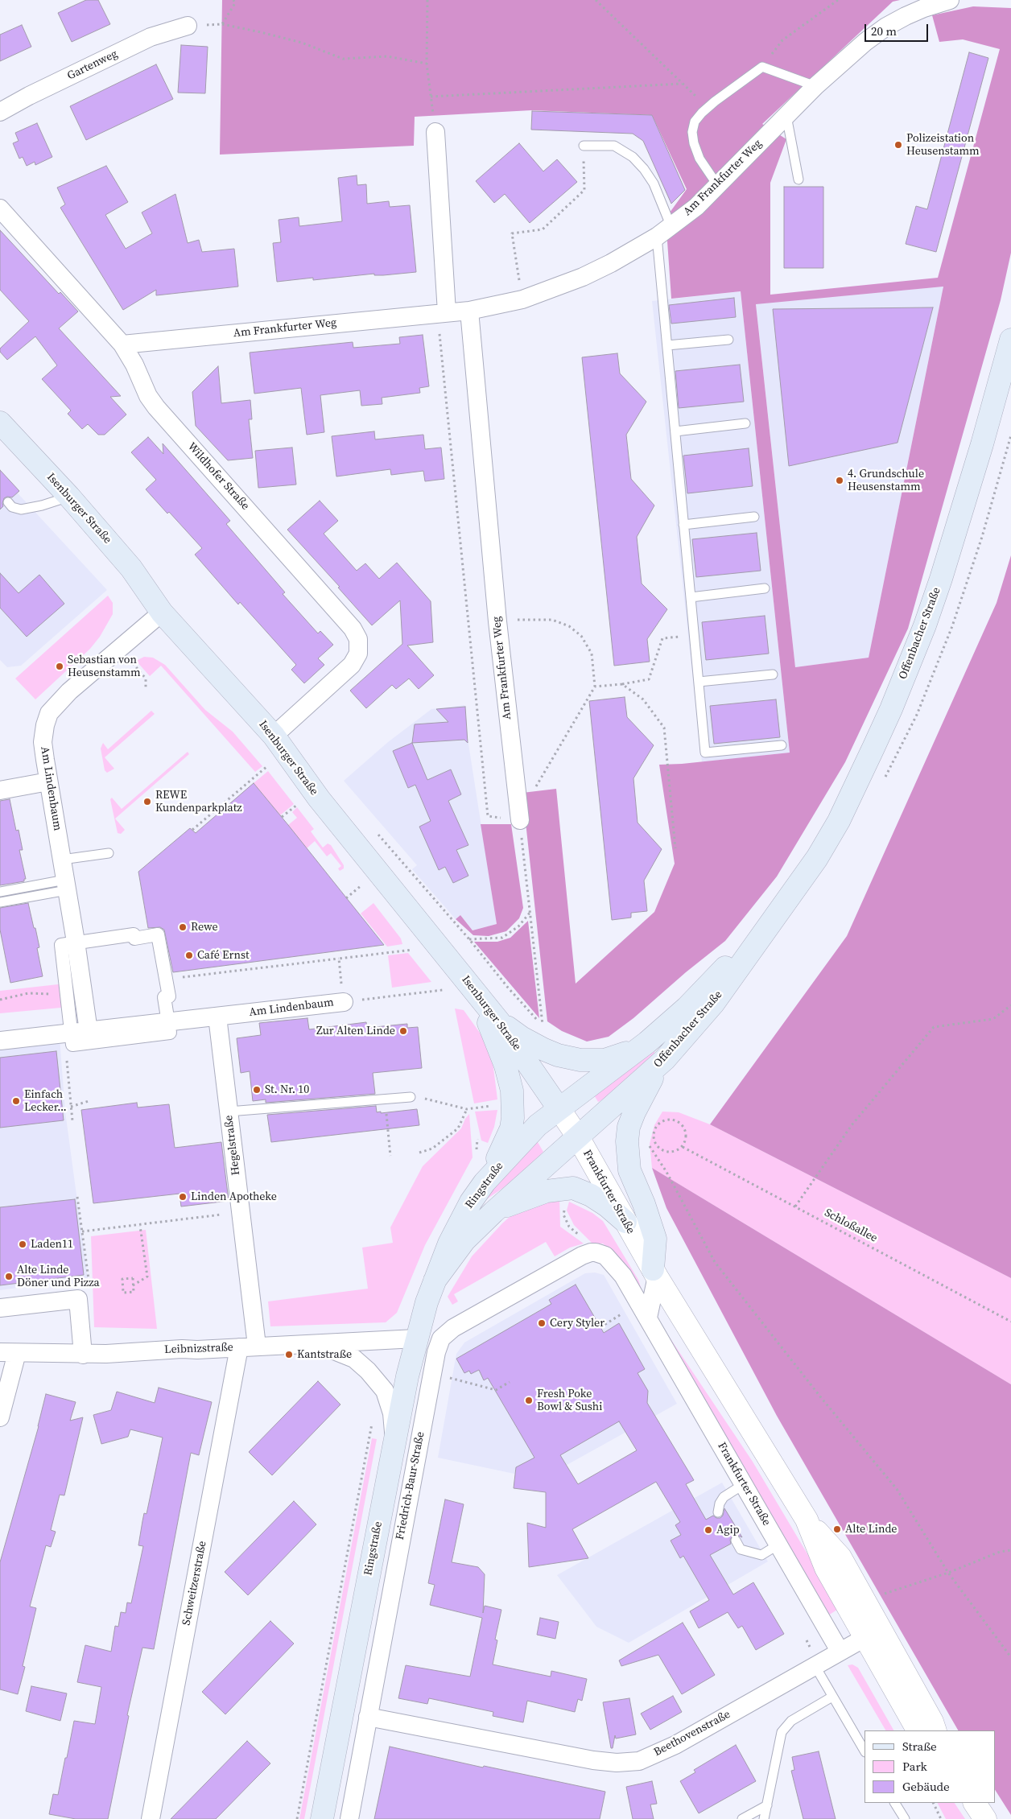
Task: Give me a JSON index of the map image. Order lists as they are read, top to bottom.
{
  "streets": {
    "main road": ["Isenburger Straße", "Offenbacher Straße", "Ringstraße"],
    "street": [
      "Gartenweg",
      "Am Frankfurter Weg",
      "Wildhofer Straße",
      "Am Lindenbaum",
      "Hegelstraße",
      "Frankfurter Straße",
      "Leibnizstraße",
      "Friedrich-Baur-Straße",
      "Schweitzerstraße",
      "Beethovenstraße"
    ],
    "path": ["Schloßallee"]
  },
  "crossings": [
    ["Am Frankfurter Weg", "Wildhofer Straße"],
    ["Wildhofer Straße", "Isenburger Straße"],
    ["Isenburger Straße", "Offenbacher Straße"],
    ["Isenburger Straße", "Am Lindenbaum"],
    ["Isenburger Straße", "Ringstraße"],
    ["Isenburger Straße", "Frankfurter Straße"],
    ["Offenbacher Straße", "Ringstraße"],
    ["Offenbacher Straße", "Frankfurter Straße"],
    ["Am Lindenbaum", "Hegelstraße"],
    ["Hegelstraße", "Leibnizstraße"],
    ["Ringstraße", "Frankfurter Straße"],
    ["Ringstraße", "Leibnizstraße"],
    ["Frankfurter Straße", "Friedrich-Baur-Straße"],
    ["Frankfurter Straße", "Beethovenstraße"],
    ["Leibnizstraße", "Schweitzerstraße"],
    ["Friedrich-Baur-Straße", "Beethovenstraße"]
  ],
  "places": [
    "Polizeistation Heusenstamm",
    "4. Grundschule Heusenstamm",
    "Sebastian von Heusenstamm",
    "REWE Kundenparkplatz",
    "Rewe",
    "Café Ernst",
    "Zur Alten Linde",
    "St. Nr. 10",
    "Einfach Lecker...",
    "Linden Apotheke",
    "Laden11",
    "Alte Linde Döner und Pizza",
    "Cery Styler",
    "Kantstraße",
    "Fresh Poke Bowl & Sushi",
    "Alte Linde",
    "Agip"
  ],
  "legend": ["Straße", "Park", "Gebäude"],
  "scale_bar": "20 m"
}
